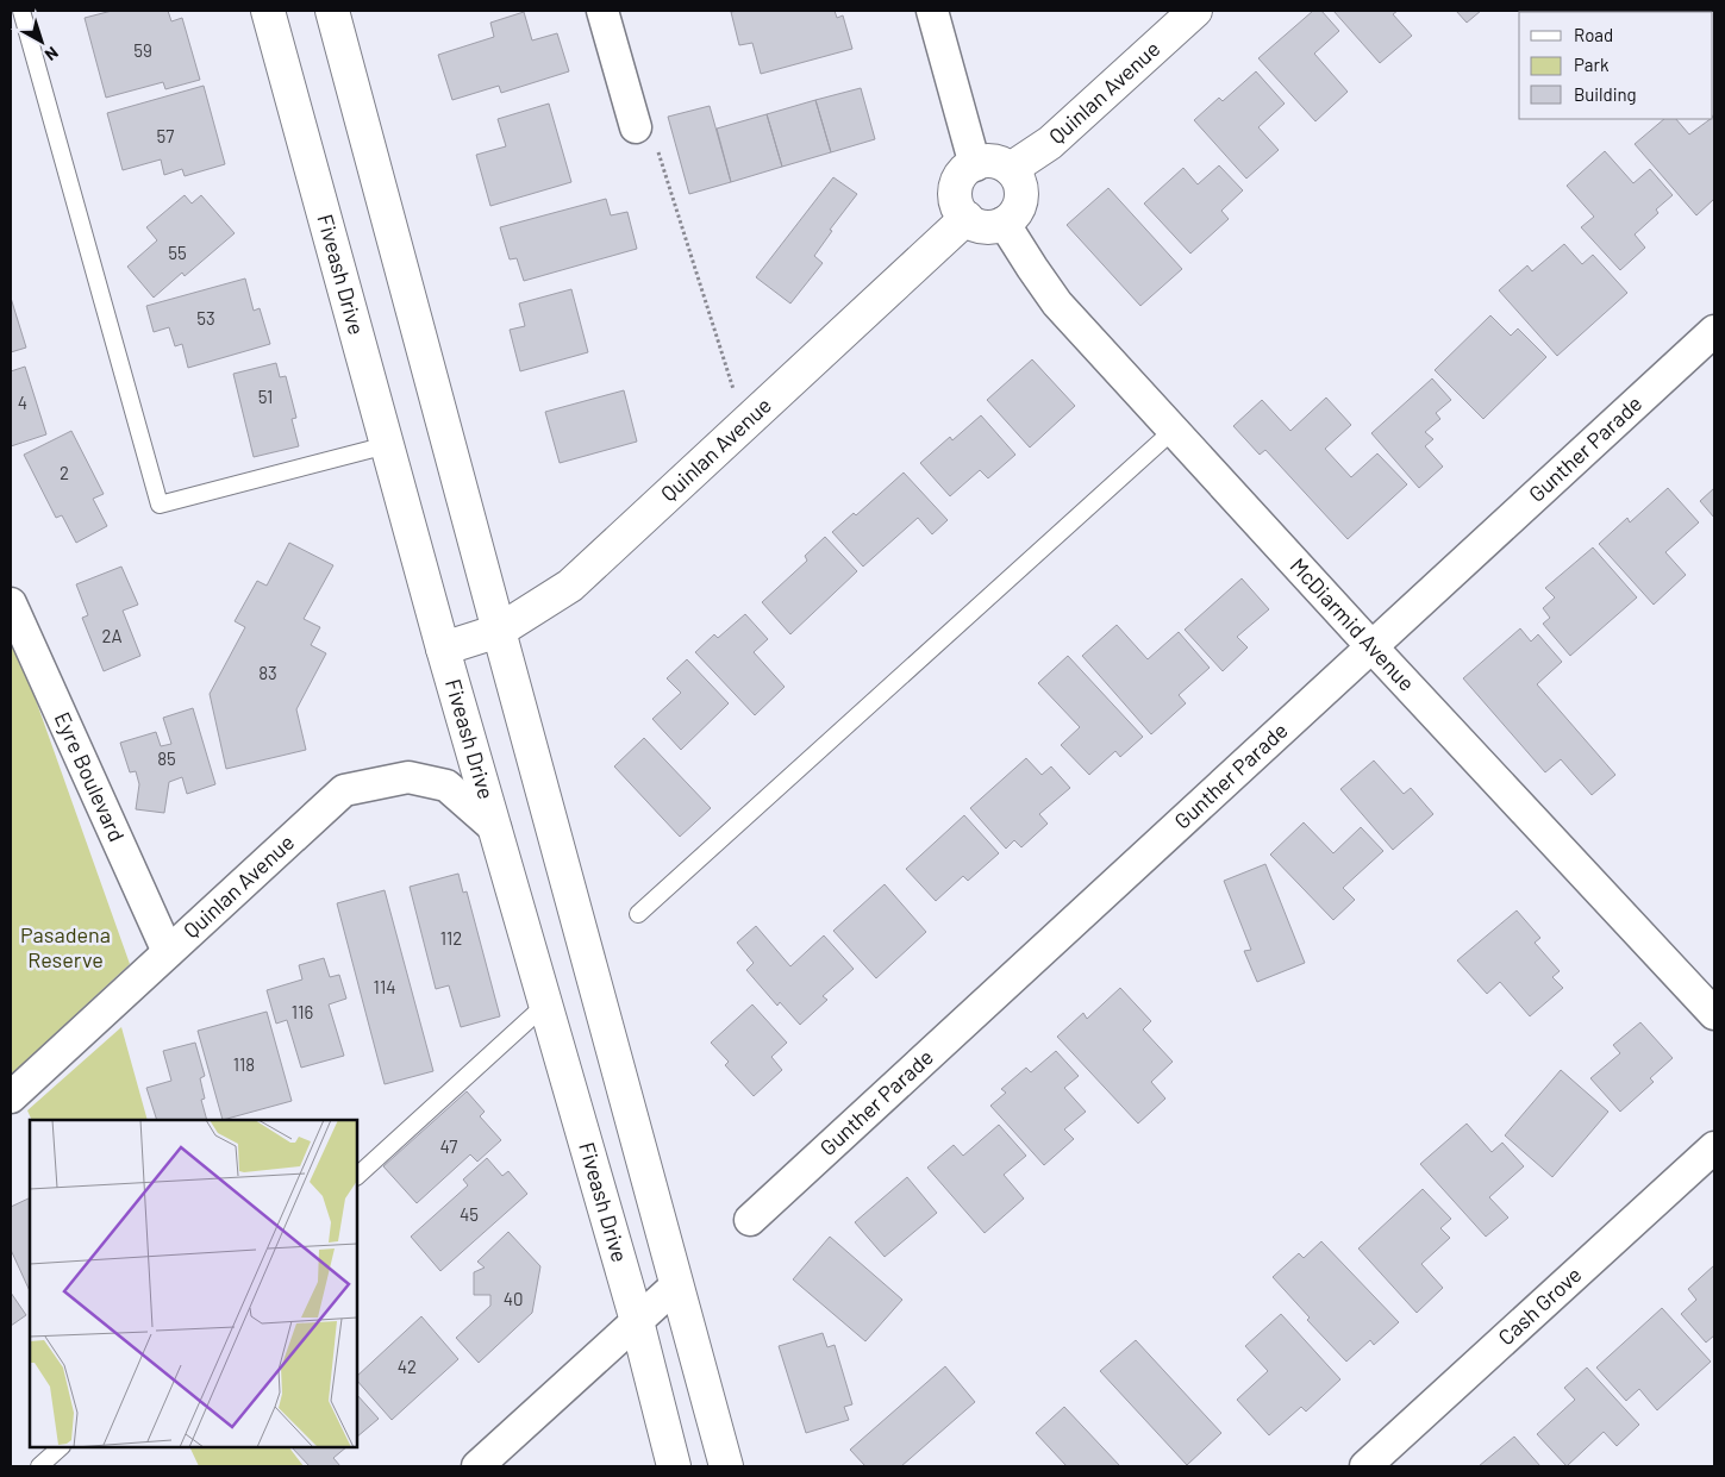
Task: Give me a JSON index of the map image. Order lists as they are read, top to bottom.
{
  "streets": {
    "main road": ["Quinlan Avenue", "Fiveash Drive"],
    "street": [
      "Gunther Parade",
      "McDiarmid Avenue",
      "Eyre Boulevard",
      "Cash Grove"
    ]
  },
  "crossings": [
    ["Quinlan Avenue", "Fiveash Drive"],
    ["Quinlan Avenue", "McDiarmid Avenue"],
    ["Quinlan Avenue", "Eyre Boulevard"],
    ["Gunther Parade", "McDiarmid Avenue"]
  ],
  "parks": ["Pasadena Reserve"],
  "house_numbers": [
    "59",
    "57",
    "55",
    "53",
    "51",
    "4",
    "2",
    "2A",
    "83",
    "85",
    "112",
    "114",
    "116",
    "118",
    "47",
    "45",
    "40",
    "42"
  ],
  "legend": ["Road", "Park", "Building"],
  "north": "bottom right"
}
